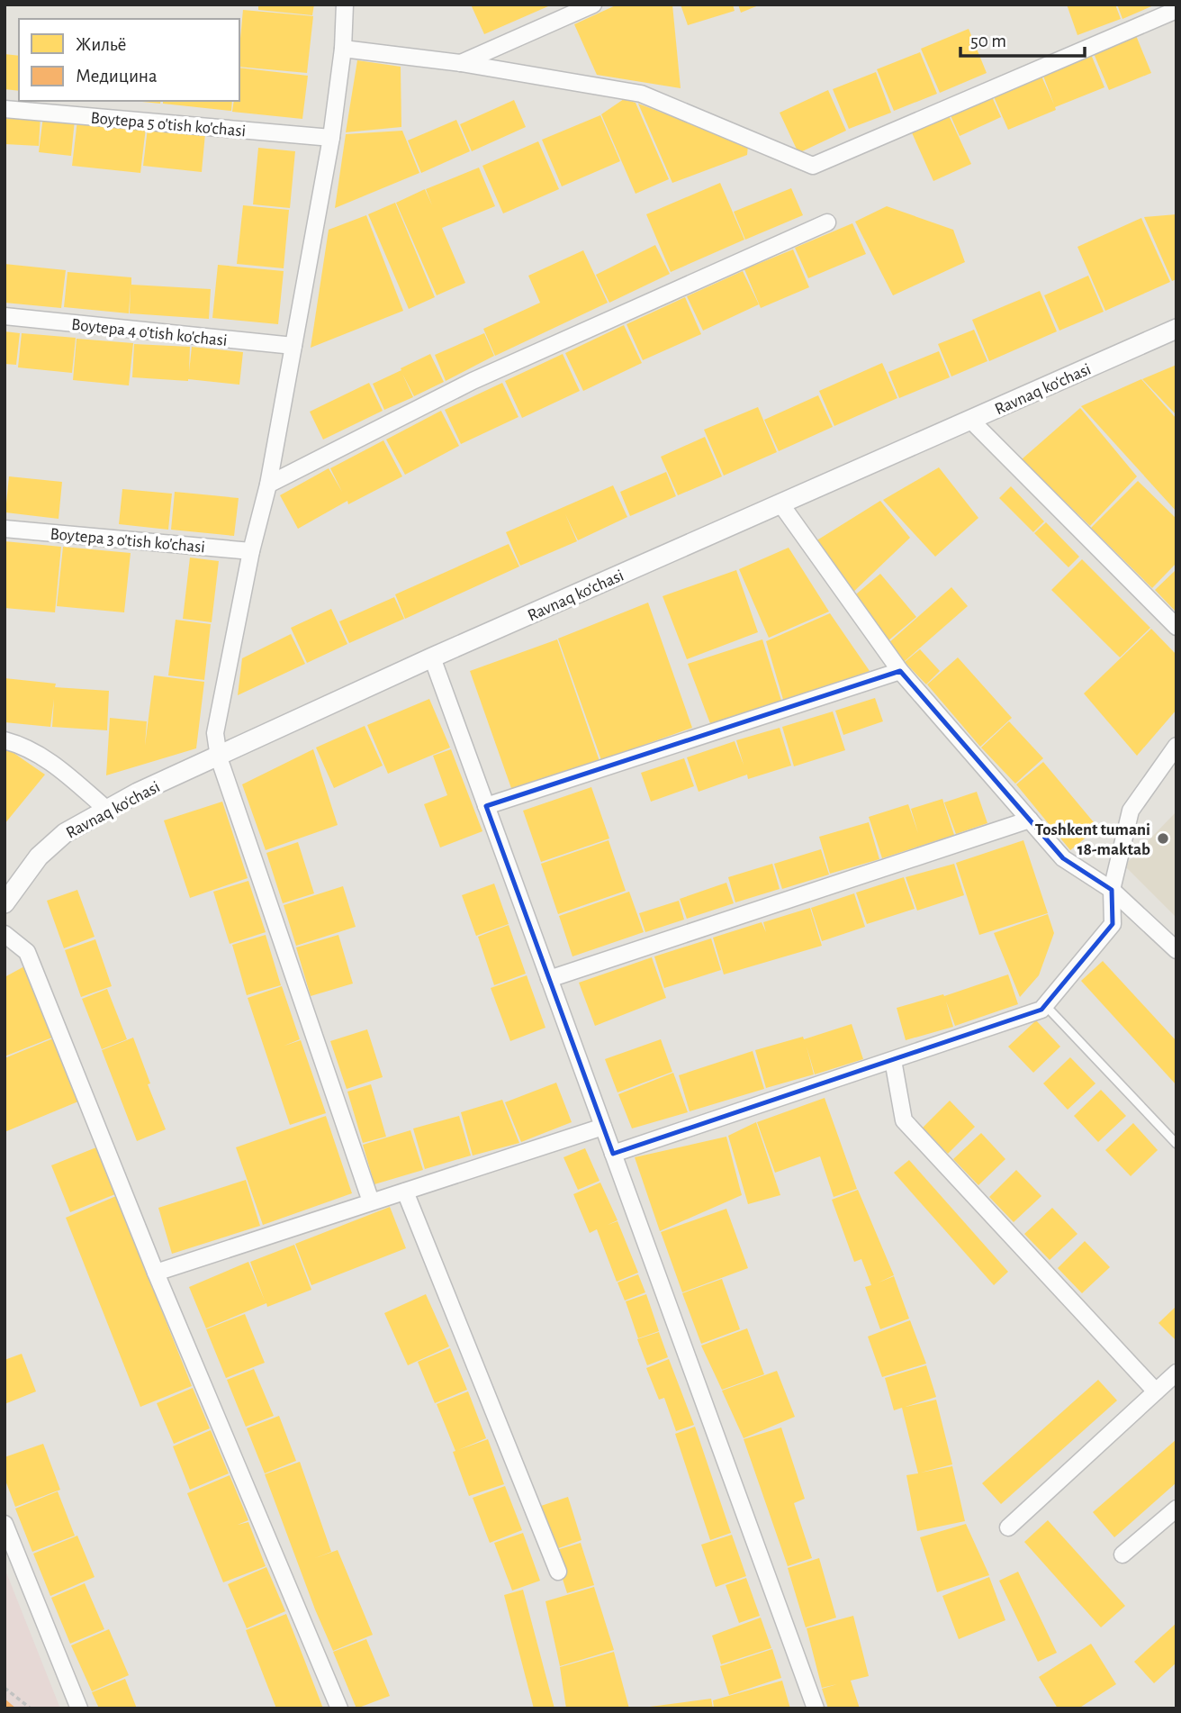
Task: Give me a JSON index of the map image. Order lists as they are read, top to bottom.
{
  "streets": {
    "street": [
      "Boytepa 5 o'tish ko'chasi",
      "Boytepa 4 o'tish ko'chasi",
      "Ravnaq ko‘chasi",
      "Boytepa 3 o'tish ko'chasi"
    ]
  },
  "places": ["Toshkent tumani 18-maktab"],
  "legend": ["Жильё", "Медицина"],
  "scale_bar": "50 m"
}
